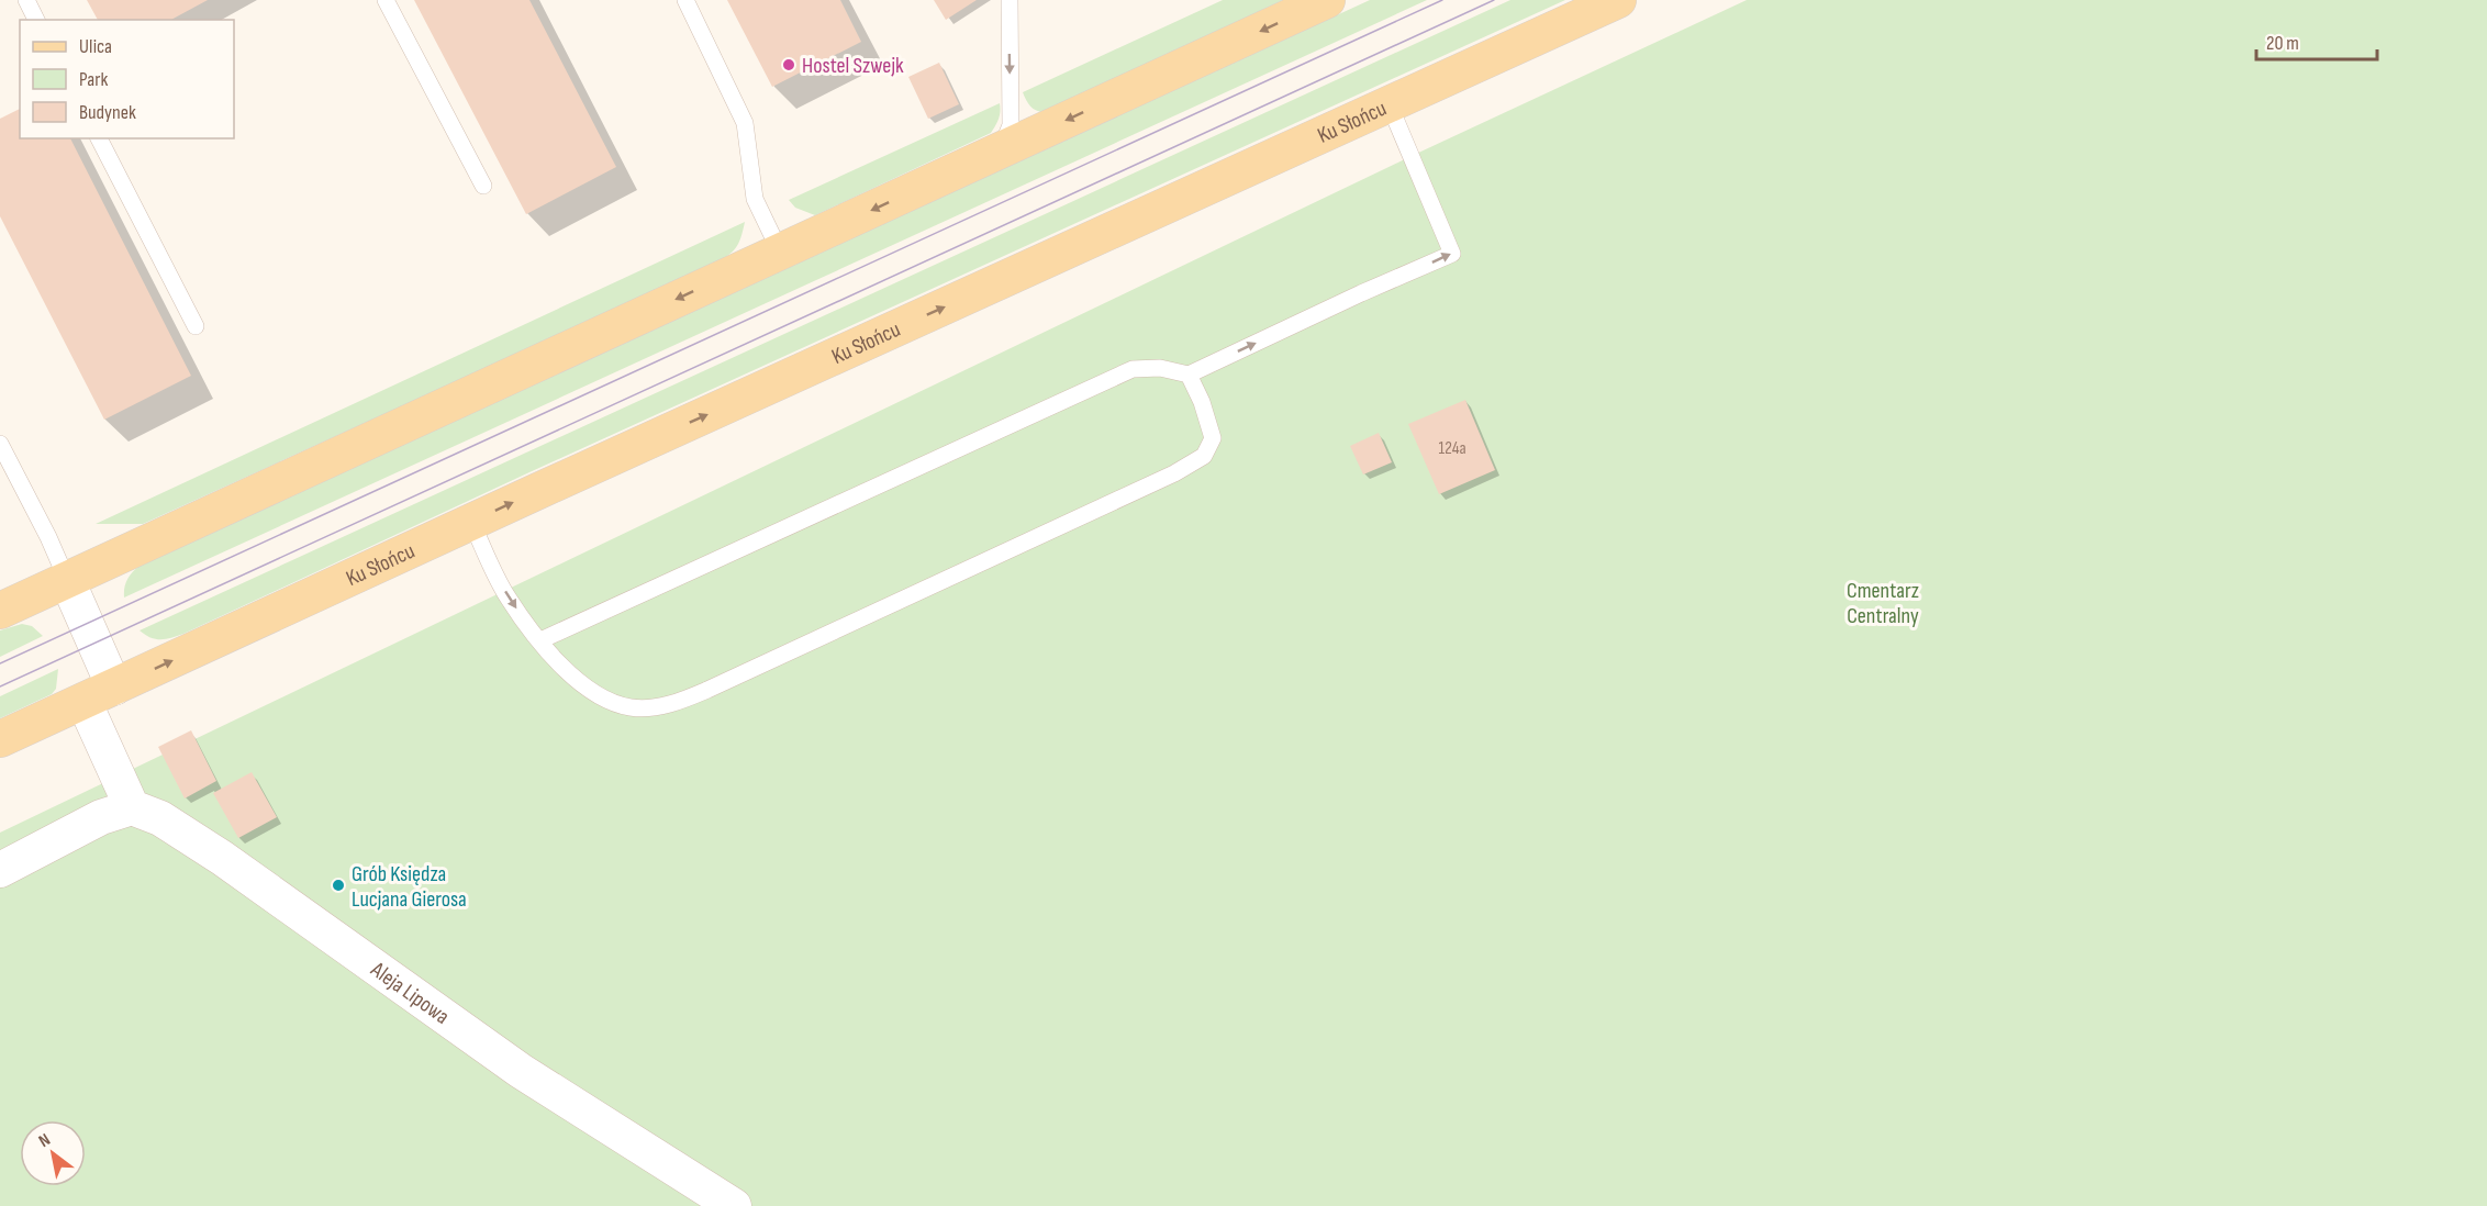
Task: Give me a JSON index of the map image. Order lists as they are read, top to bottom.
{
  "streets": {
    "main road": ["Ku Słońcu"],
    "street": ["Aleja Lipowa"]
  },
  "parks": ["Cmentarz Centralny"],
  "places": ["Hostel Szwejk", "Grób Księdza Lucjana Gierosa"],
  "house_numbers": ["124a"],
  "legend": ["Ulica", "Park", "Budynek"],
  "scale_bar": "20 m",
  "north": "top left"
}
